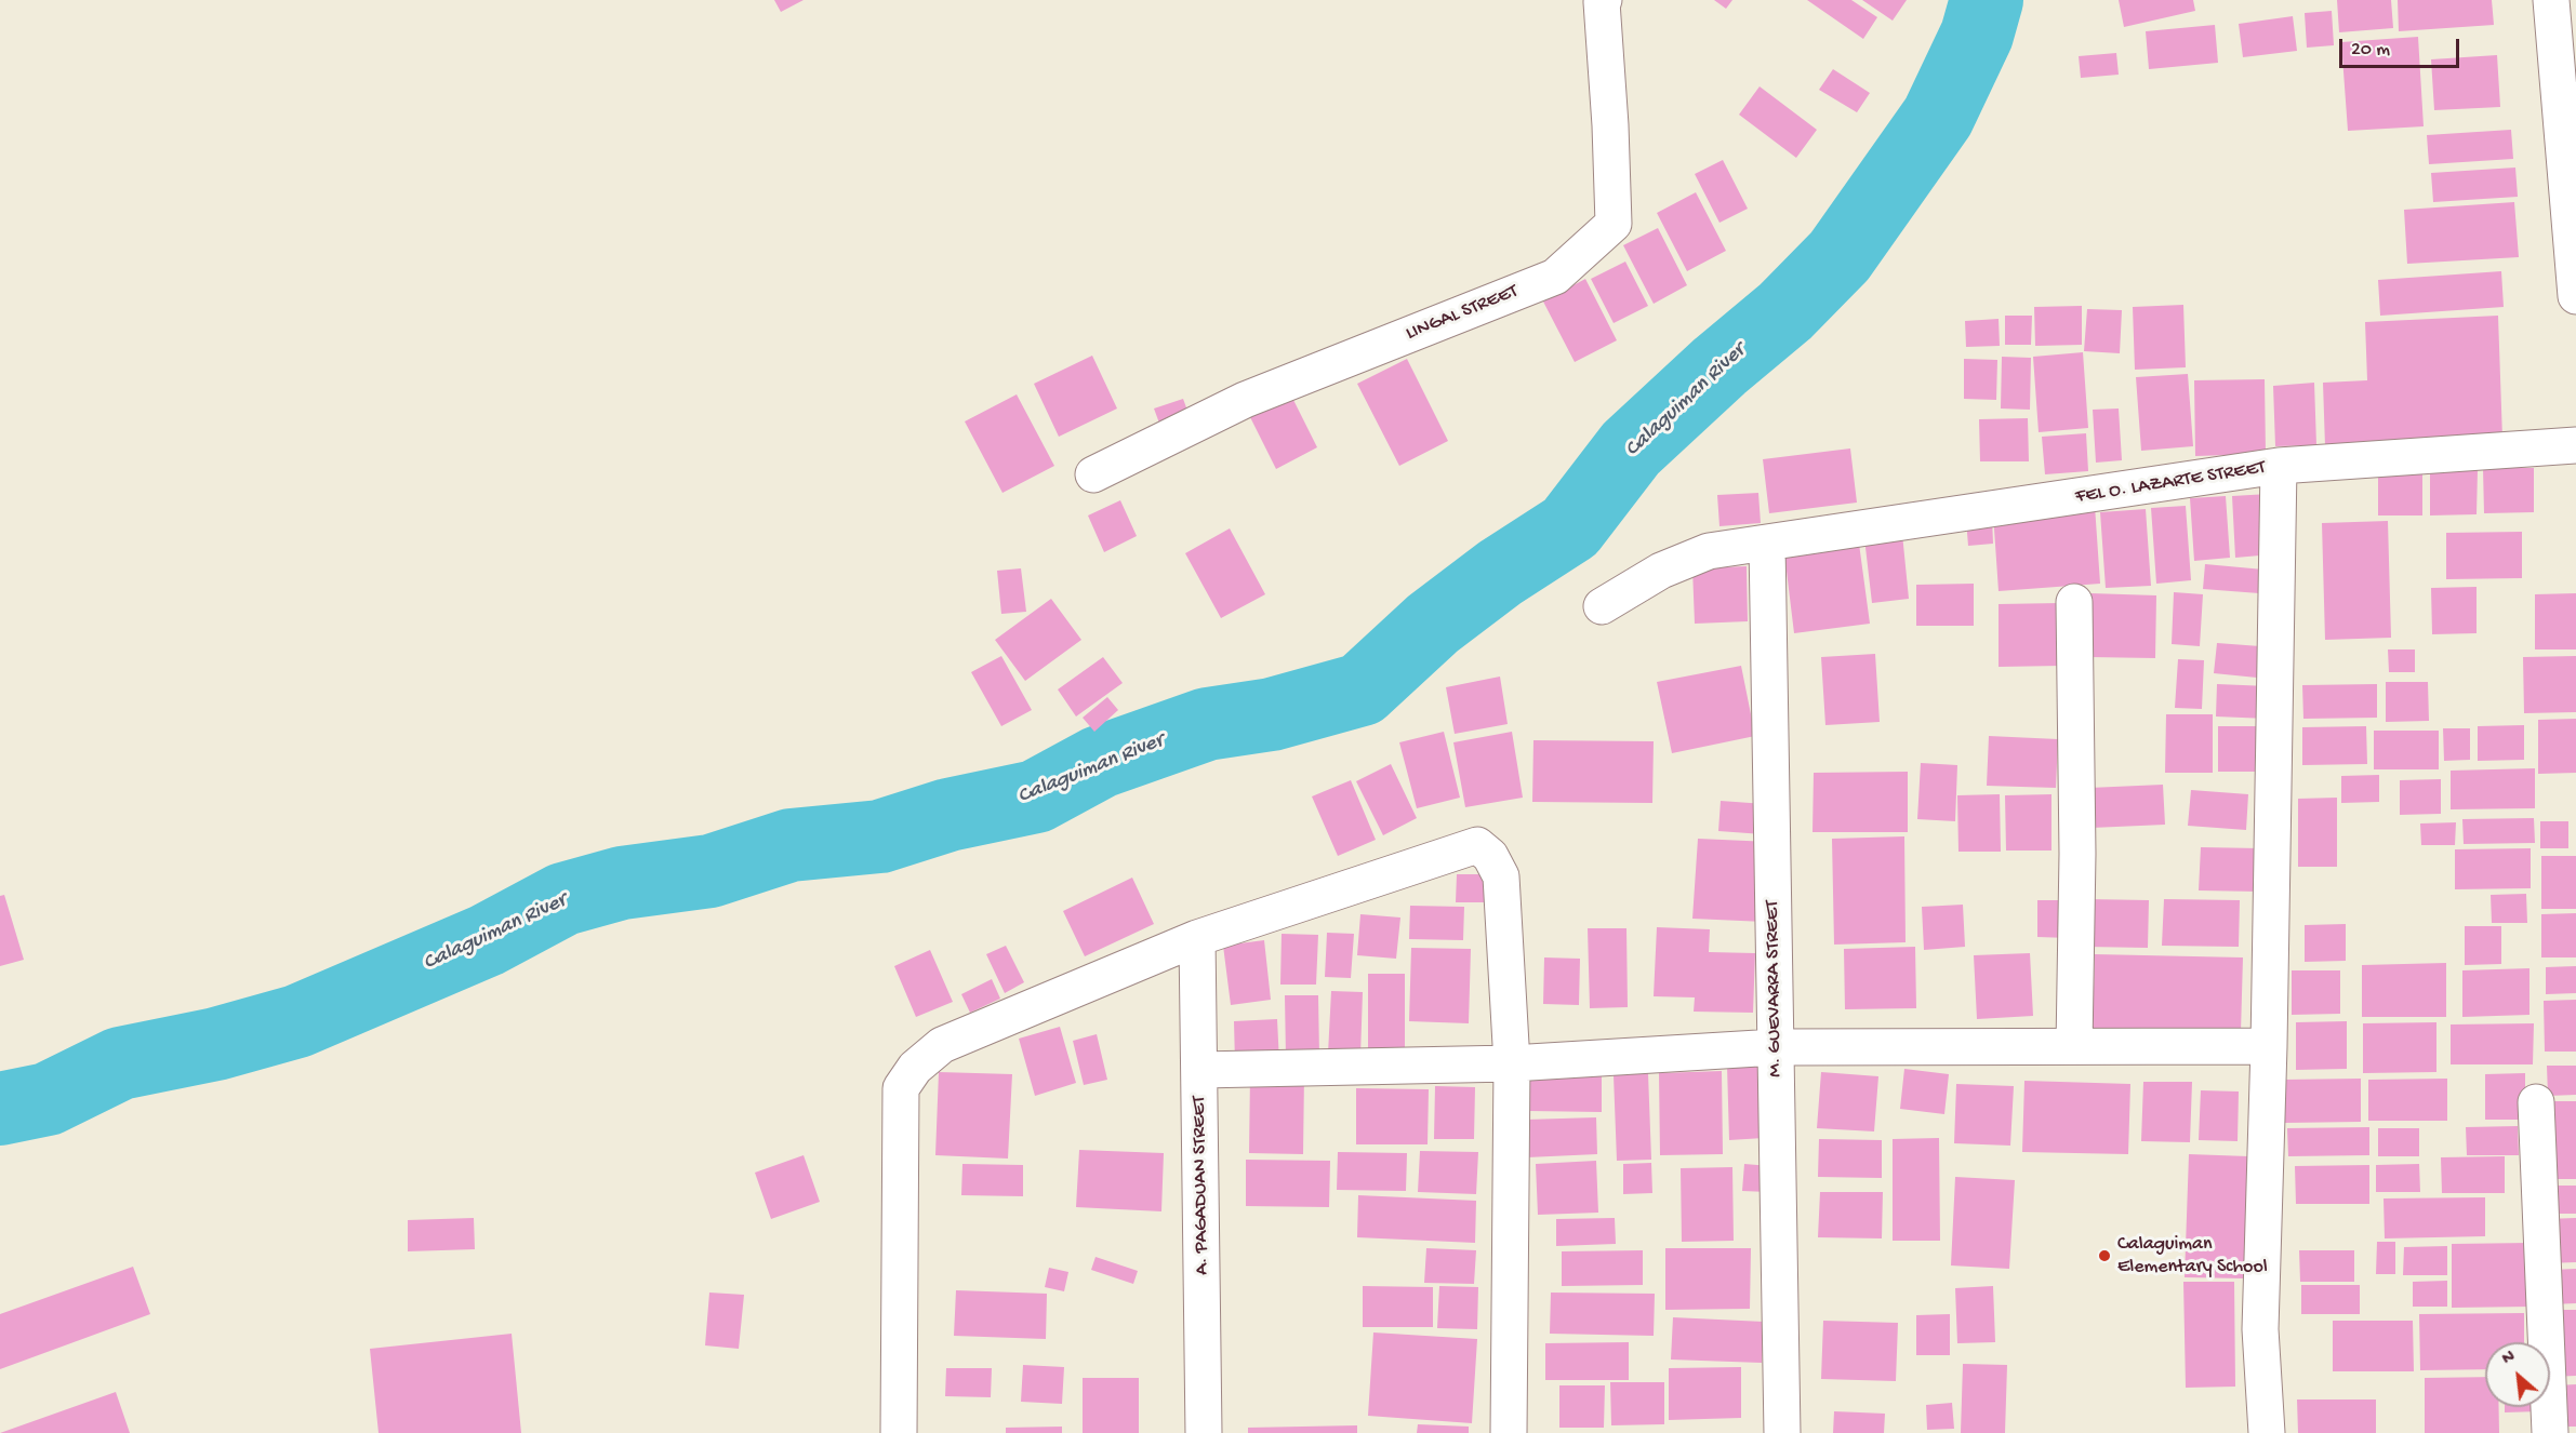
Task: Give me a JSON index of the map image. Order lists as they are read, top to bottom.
{
  "streets": {
    "street": [
      "LINGAL STREET",
      "FEL O. LAZARTE STREET",
      "M. GUEVARRA STREET",
      "A. PAGADUAN STREET"
    ]
  },
  "crossings": [
    ["FEL O. LAZARTE STREET", "M. GUEVARRA STREET"]
  ],
  "water": ["Calaguiman River"],
  "places": ["Calaguiman Elementary School"],
  "scale_bar": "20 m",
  "north": "top left"
}
